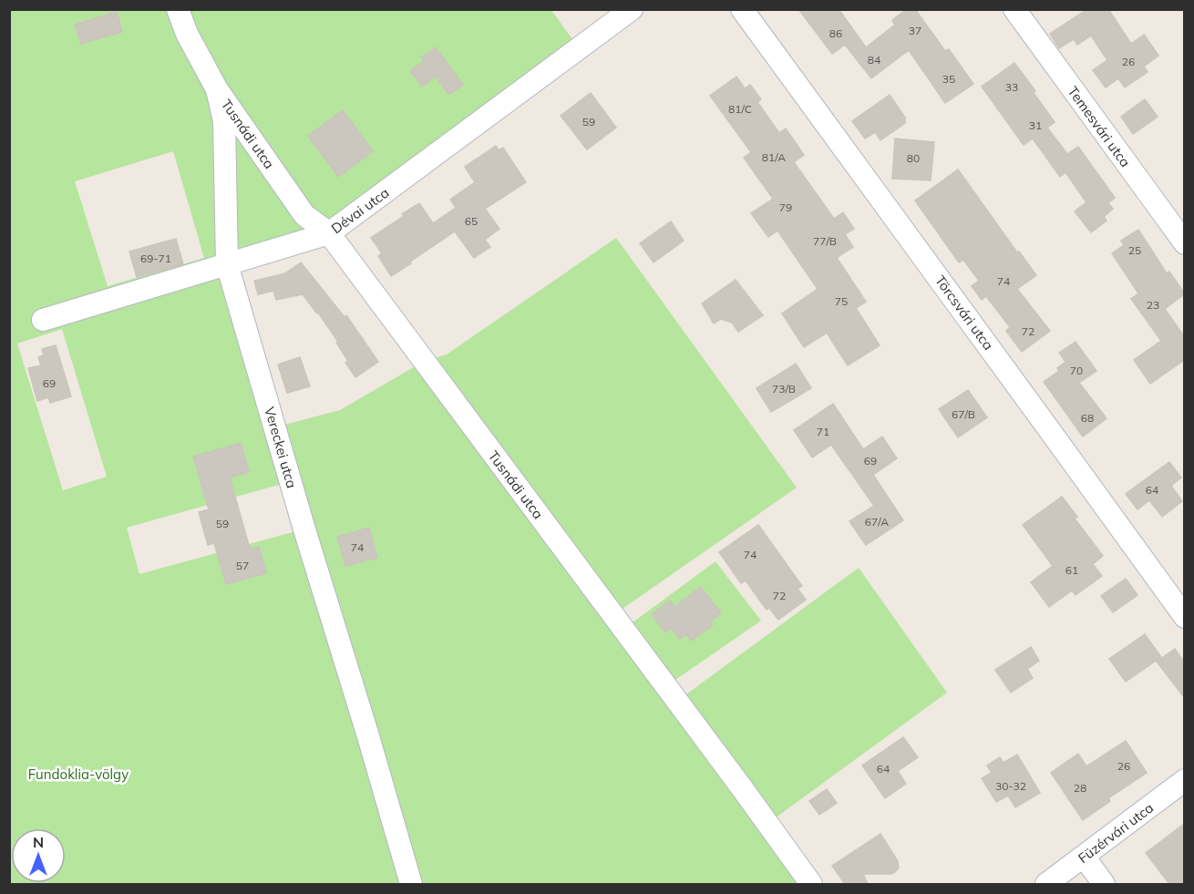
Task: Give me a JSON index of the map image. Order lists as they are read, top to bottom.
{
  "streets": {
    "street": [
      "Temesvári utca",
      "Tusnádi utca",
      "Dévai utca",
      "Törcsvári utca",
      "Vereckei utca",
      "Füzérvári utca"
    ]
  },
  "crossings": [
    ["Tusnádi utca", "Dévai utca"],
    ["Tusnádi utca", "Vereckei utca"],
    ["Dévai utca", "Vereckei utca"]
  ],
  "parks": ["Fundoklia-völgy"],
  "house_numbers": [
    "37",
    "86",
    "84",
    "26",
    "35",
    "33",
    "81/C",
    "59",
    "31",
    "81/A",
    "80",
    "79",
    "65",
    "77/B",
    "25",
    "69-71",
    "74",
    "75",
    "23",
    "72",
    "70",
    "69",
    "73/B",
    "67/B",
    "68",
    "71",
    "69",
    "64",
    "67/A",
    "59",
    "74",
    "74",
    "57",
    "61",
    "72",
    "26",
    "64",
    "30-32",
    "28"
  ],
  "north": "top"
}
